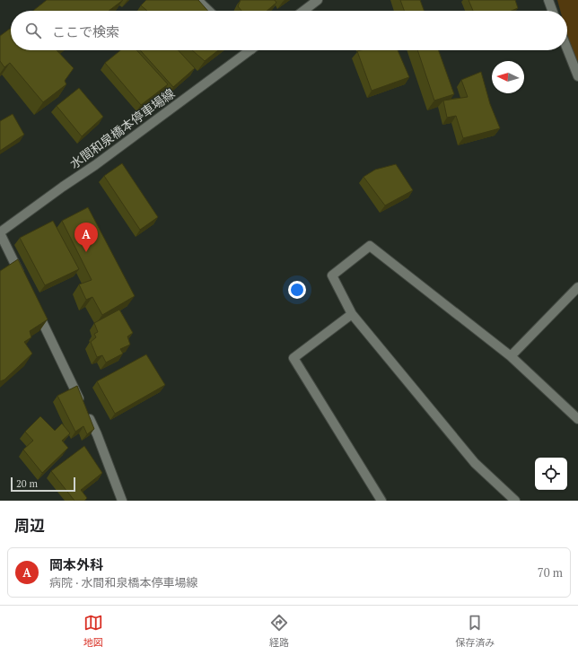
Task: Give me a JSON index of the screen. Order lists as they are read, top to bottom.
{
  "streets": {
    "street": ["水間和泉橋本停車場線"]
  },
  "scale_bar": "20 m",
  "north": "left",
  "page": {
    "search": "ここで検索",
    "pins": "A",
    "scale": "20 m",
    "heading": "周辺",
    "list": [
      {
        "mark": "A",
        "name": "岡本外科",
        "note": "病院 · 水間和泉橋本停車場線",
        "value": "70 m"
      }
    ],
    "nav": ["地図", "経路", "保存済み"]
  }
}
